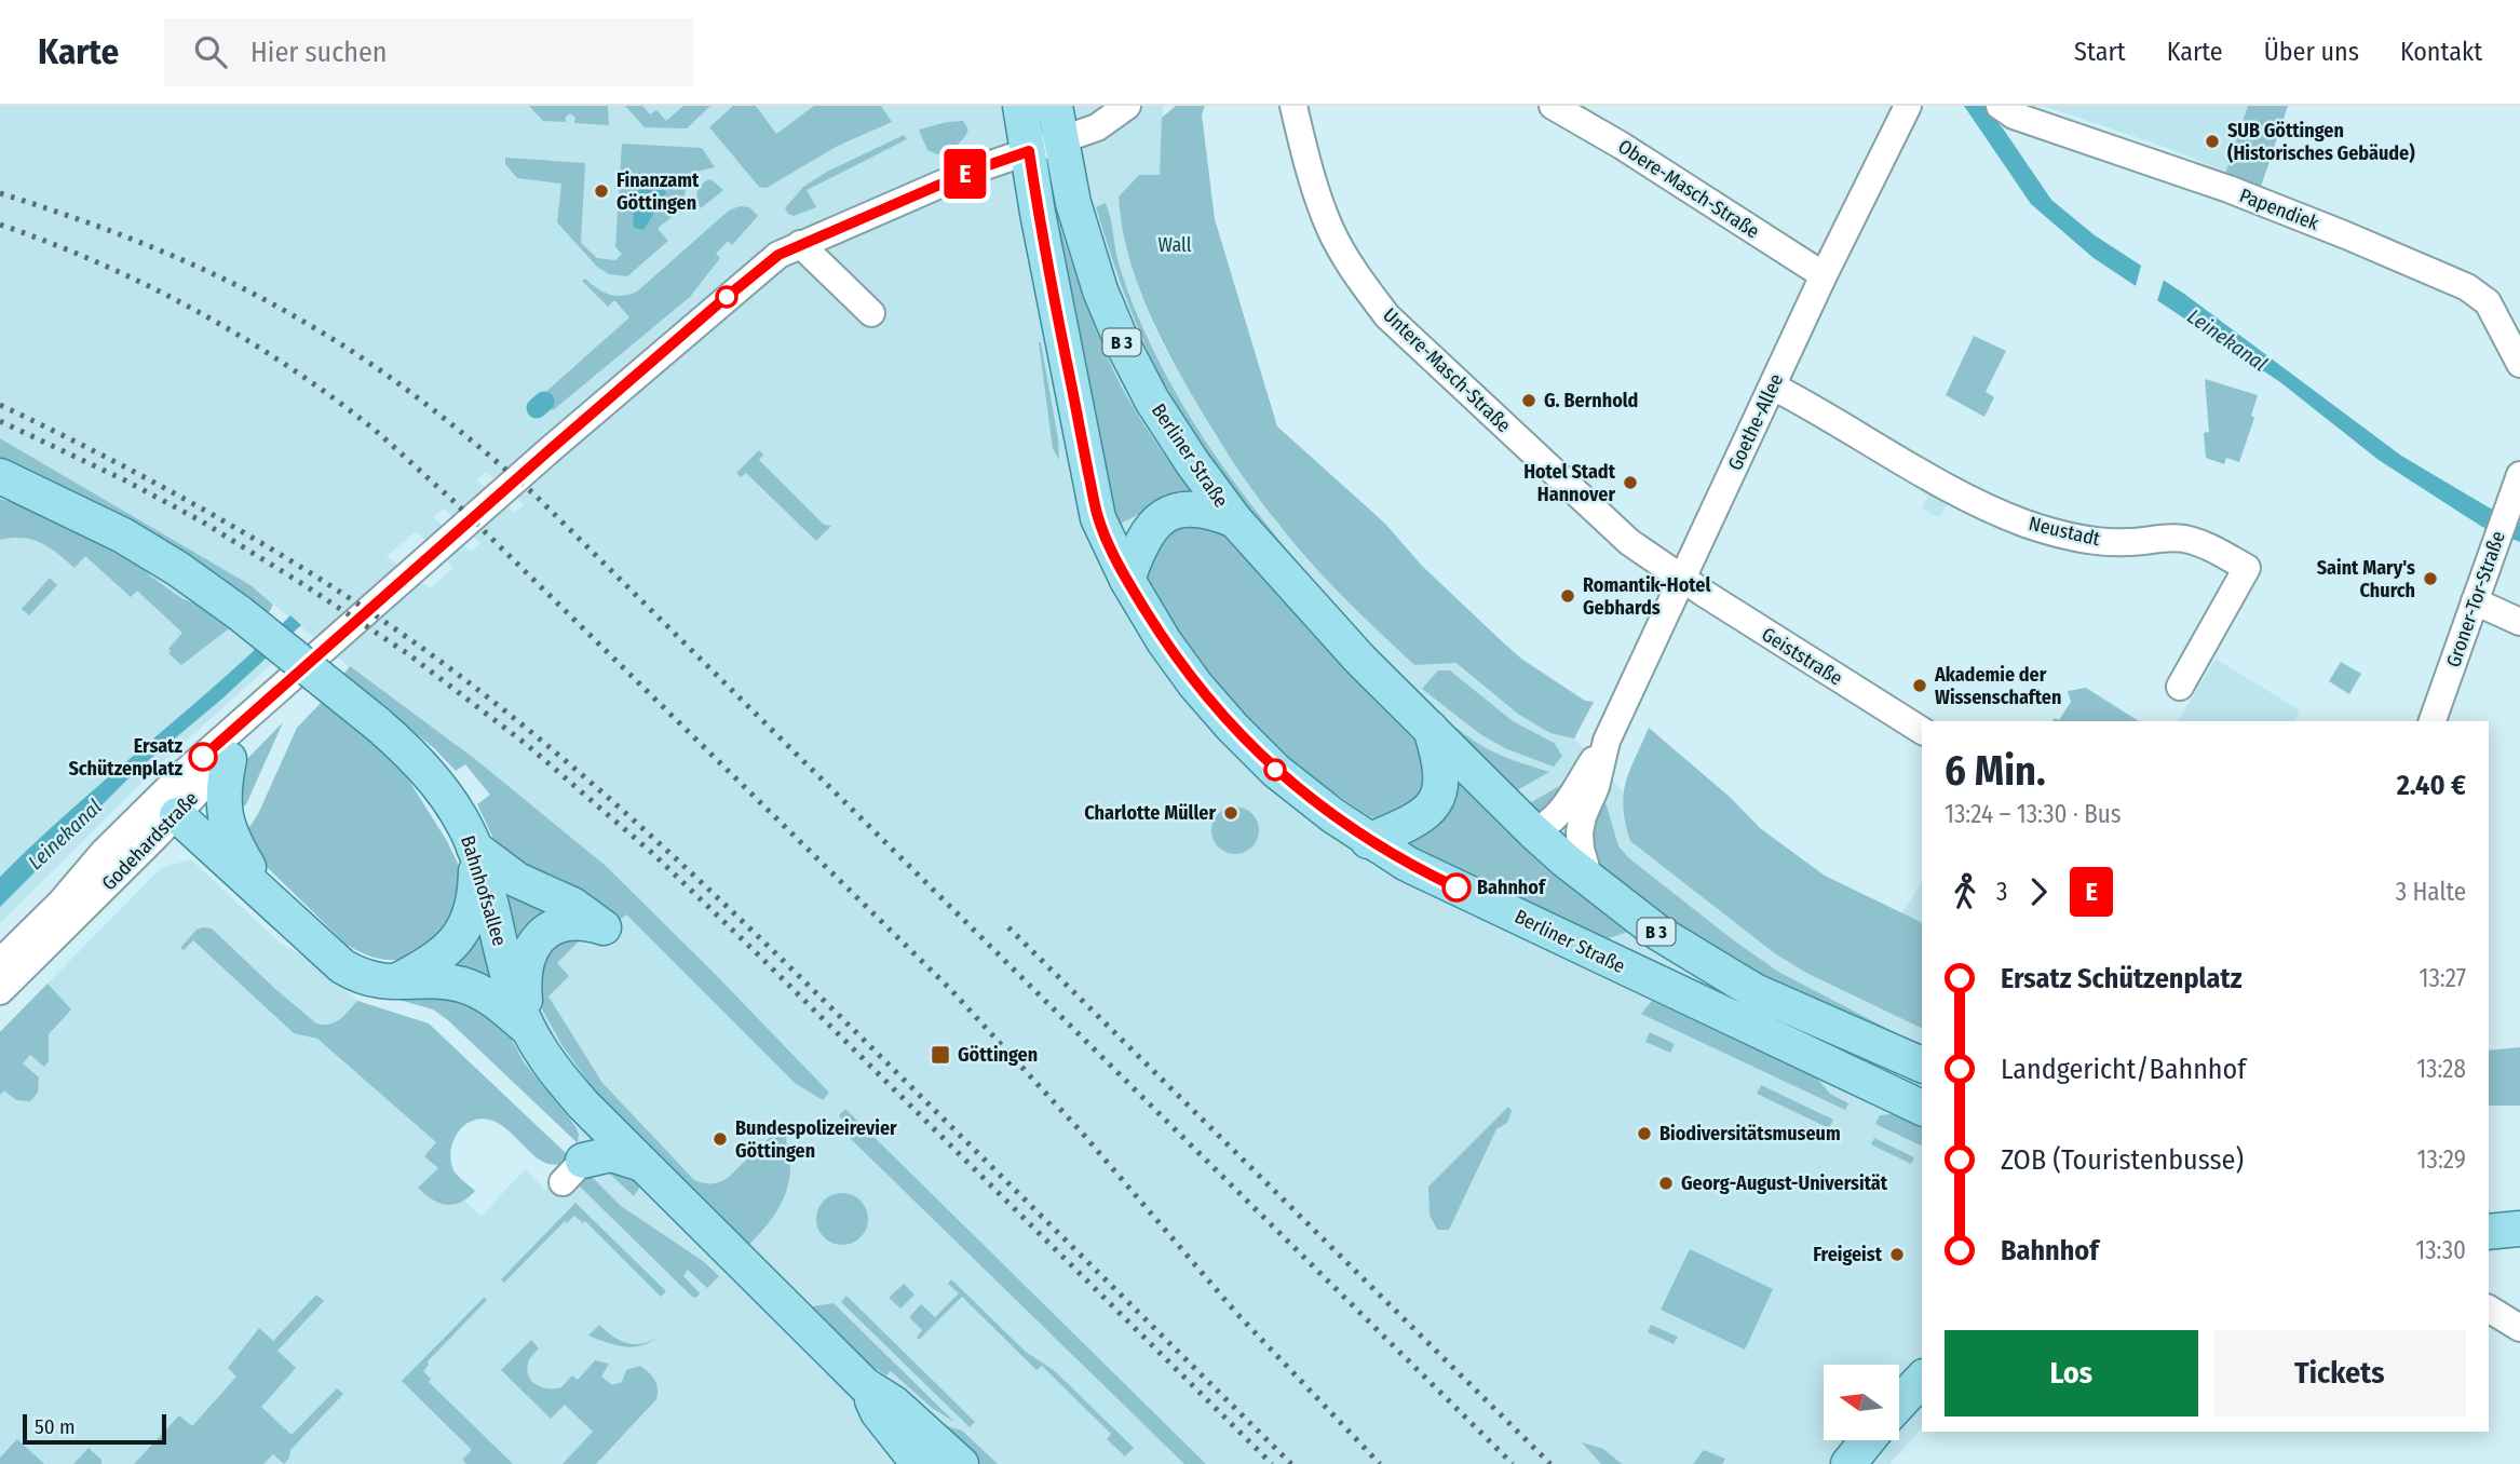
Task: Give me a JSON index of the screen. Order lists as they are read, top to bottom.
{
  "streets": {
    "main road": ["B 3", "Berliner Straße", "Bahnhofsallee"],
    "street": [
      "Obere-Masch-Straße",
      "Papendiek",
      "Untere-Masch-Straße",
      "Goethe-Allee",
      "Neustadt",
      "Groner-Tor-Straße",
      "Geiststraße",
      "Godehardstraße"
    ]
  },
  "crossings": [
    ["Obere-Masch-Straße", "Goethe-Allee"],
    ["Untere-Masch-Straße", "Goethe-Allee"],
    ["Untere-Masch-Straße", "Geiststraße"],
    ["Goethe-Allee", "Berliner Straße"],
    ["Goethe-Allee", "Neustadt"],
    ["Goethe-Allee", "Geiststraße"],
    ["Berliner Straße", "Godehardstraße"]
  ],
  "water": ["Leinekanal"],
  "parks": ["Wall"],
  "places": {
    "other": [
      "SUB Göttingen (Historisches Gebäude)",
      "Finanzamt Göttingen",
      "G. Bernhold",
      "Hotel Stadt Hannover",
      "Saint Mary's Church",
      "Romantik-Hotel Gebhards",
      "Akademie der Wissenschaften",
      "Ersatz Schützenplatz",
      "Charlotte Müller",
      "Bahnhof",
      "Biodiversitätsmuseum",
      "Bundespolizeirevier Göttingen",
      "Georg-August-Universität",
      "Freigeist"
    ],
    "transit": ["Göttingen"]
  },
  "lines": ["bus line E"],
  "scale_bar": "50 m",
  "north": "left",
  "page": {
    "header": "Karte",
    "search": "Hier suchen",
    "nav": [
      "Start",
      "Karte",
      "Über uns",
      "Kontakt"
    ],
    "on_map": "E",
    "heading": ["6 Min.", "13:24 – 13:30 · Bus", "2.40 €"],
    "legs": ["3", "E", "3 Halte"],
    "list": [
      {
        "name": "Ersatz Schützenplatz",
        "value": "13:27"
      },
      {
        "name": "Landgericht/Bahnhof",
        "value": "13:28"
      },
      {
        "name": "ZOB (Touristenbusse)",
        "value": "13:29"
      },
      {
        "name": "Bahnhof",
        "value": "13:30"
      }
    ],
    "buttons": ["Los", "Tickets"],
    "scale": "50 m"
  }
}
